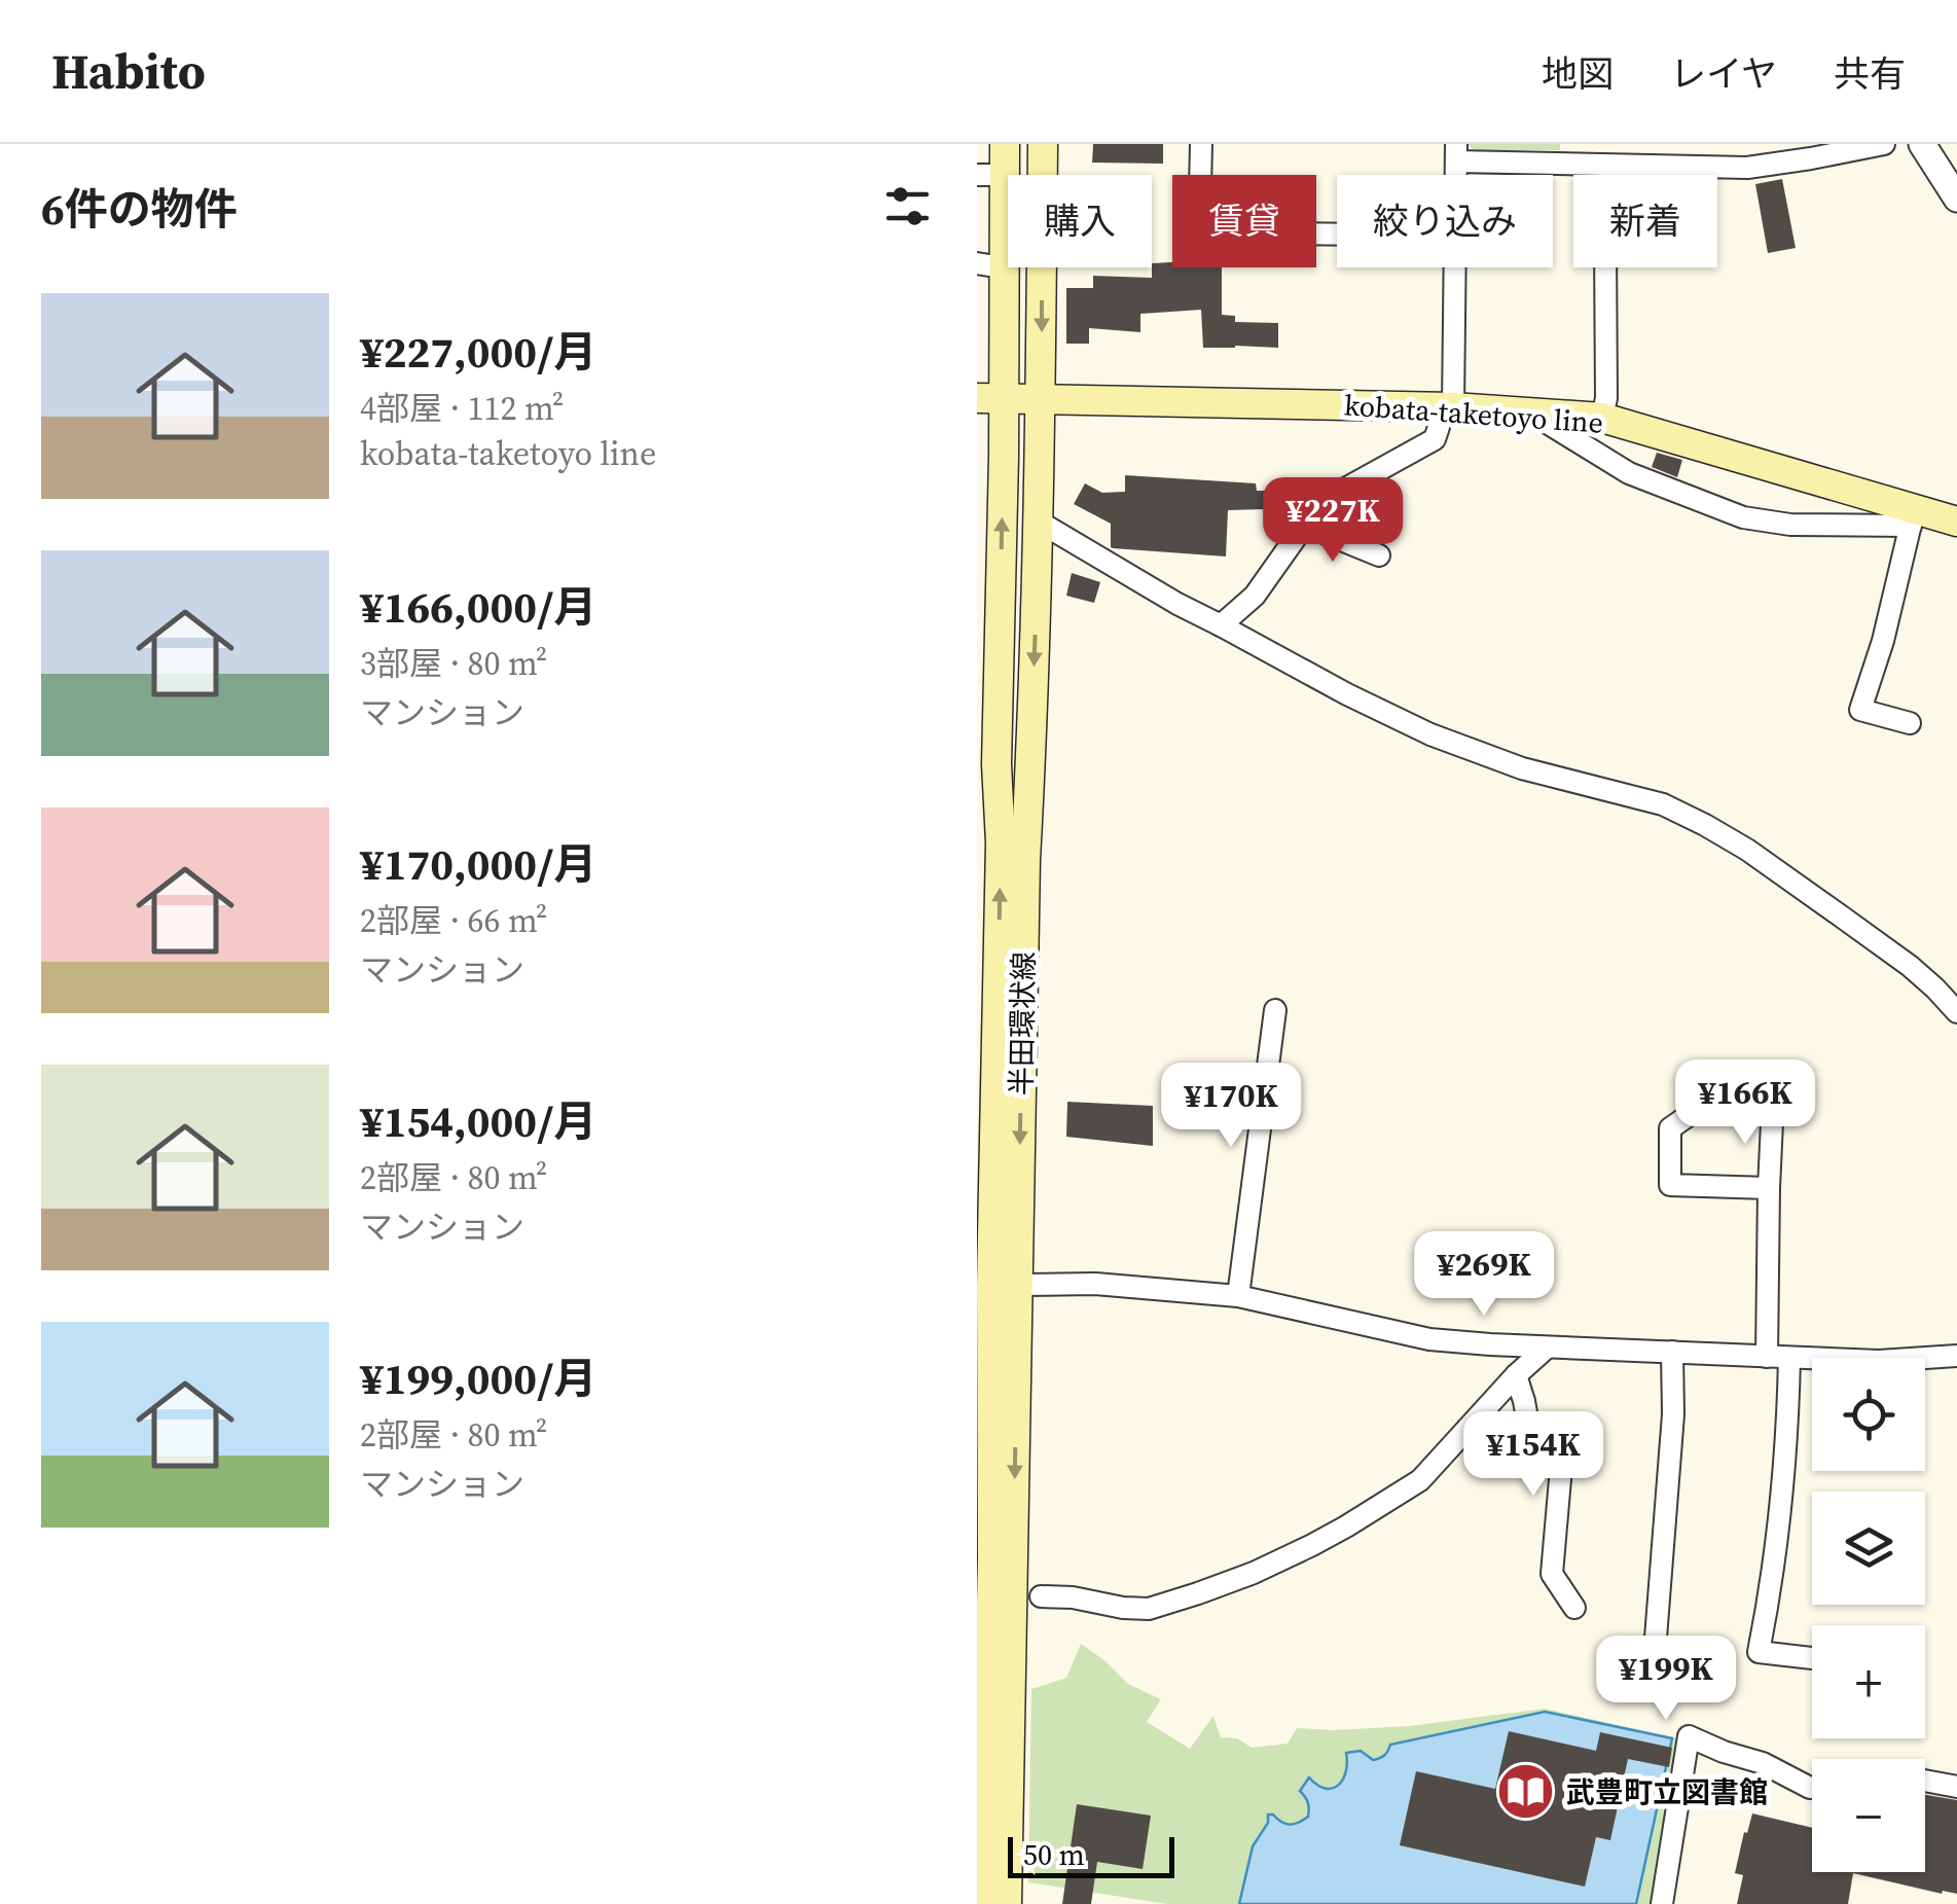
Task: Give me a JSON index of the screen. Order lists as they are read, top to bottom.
{
  "streets": {
    "main road": ["kobata-taketoyo line", "半田環状線"]
  },
  "crossings": [
    ["kobata-taketoyo line", "半田環状線"]
  ],
  "places": {
    "library": ["武豊町立図書館"]
  },
  "scale_bar": "50 m",
  "page": {
    "header": "Habito",
    "nav": ["地図", "レイヤ", "共有"],
    "heading": "6件の物件",
    "chip": [
      "購入",
      "賃貸",
      "絞り込み",
      "新着"
    ],
    "list": [
      {
        "name": "¥227,000/月",
        "note": "4部屋 · 112 m² · kobata-taketoyo line"
      },
      {
        "name": "¥166,000/月",
        "note": "3部屋 · 80 m² · マンション"
      },
      {
        "name": "¥170,000/月",
        "note": "2部屋 · 66 m² · マンション"
      },
      {
        "name": "¥154,000/月",
        "note": "2部屋 · 80 m² · マンション"
      },
      {
        "name": "¥199,000/月",
        "note": "2部屋 · 80 m² · マンション"
      }
    ],
    "price": [
      "¥227K",
      "¥166K",
      "¥170K",
      "¥269K",
      "¥154K",
      "¥199K"
    ],
    "map_buttons": ["+", "−"],
    "scale": "50 m"
  }
}
